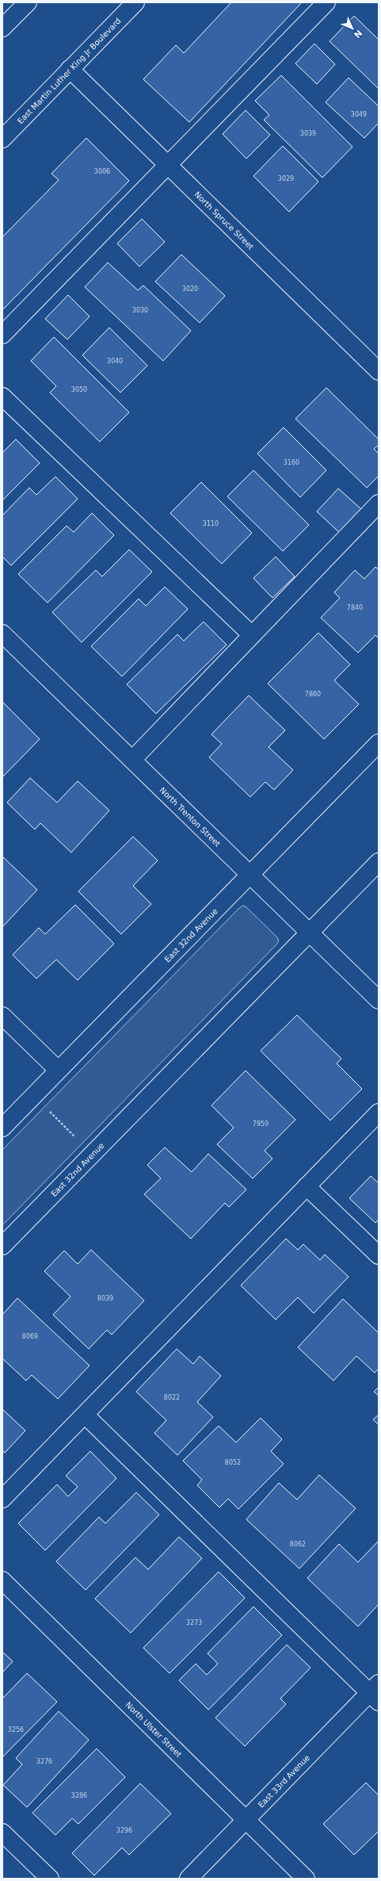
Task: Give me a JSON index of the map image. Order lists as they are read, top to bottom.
{
  "streets": {
    "street": [
      "East Martin Luther King Jr Boulevard",
      "North Spruce Street",
      "North Trenton Street",
      "East 32nd Avenue",
      "North Ulster Street",
      "East 33rd Avenue"
    ]
  },
  "crossings": [
    ["East Martin Luther King Jr Boulevard", "North Spruce Street"],
    ["North Trenton Street", "East 32nd Avenue"],
    ["North Ulster Street", "East 33rd Avenue"]
  ],
  "house_numbers": [
    "3049",
    "3039",
    "3006",
    "3029",
    "3020",
    "3030",
    "3040",
    "3050",
    "3160",
    "3110",
    "7840",
    "7860",
    "7959",
    "8039",
    "8069",
    "8022",
    "8052",
    "8062",
    "3273",
    "3256",
    "3276",
    "3286",
    "3296"
  ],
  "north": "bottom right"
}
